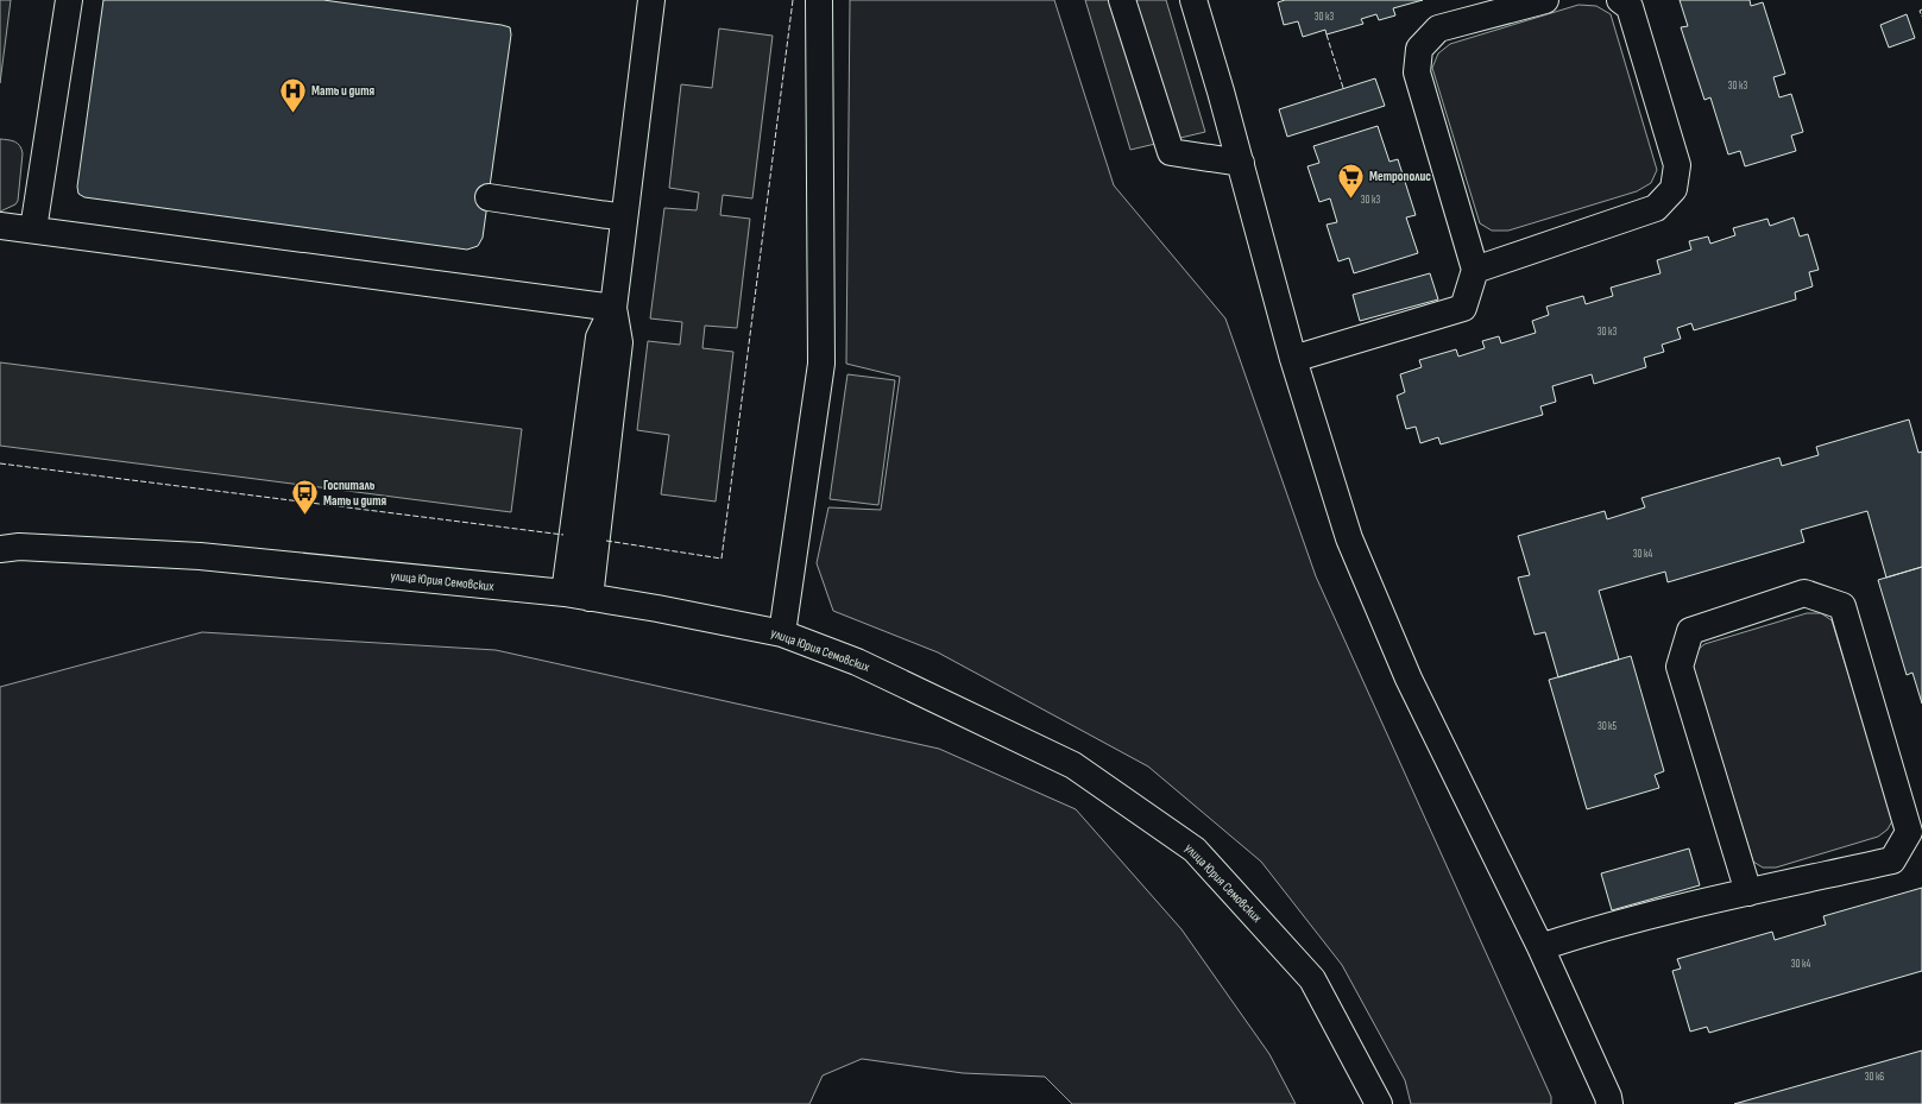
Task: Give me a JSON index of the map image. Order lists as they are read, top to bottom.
{
  "streets": {
    "street": ["улица Юрия Семовских"]
  },
  "places": {
    "hospital": ["Мать и дитя"],
    "supermarket": ["Метрополис"],
    "bus stop": ["Госпиталь Мать и дитя"]
  },
  "house_numbers": [
    "30 к3",
    "30 к3",
    "30 к3",
    "30 к3",
    "30 к4",
    "30 к5",
    "30 к4",
    "30 к6"
  ]
}
